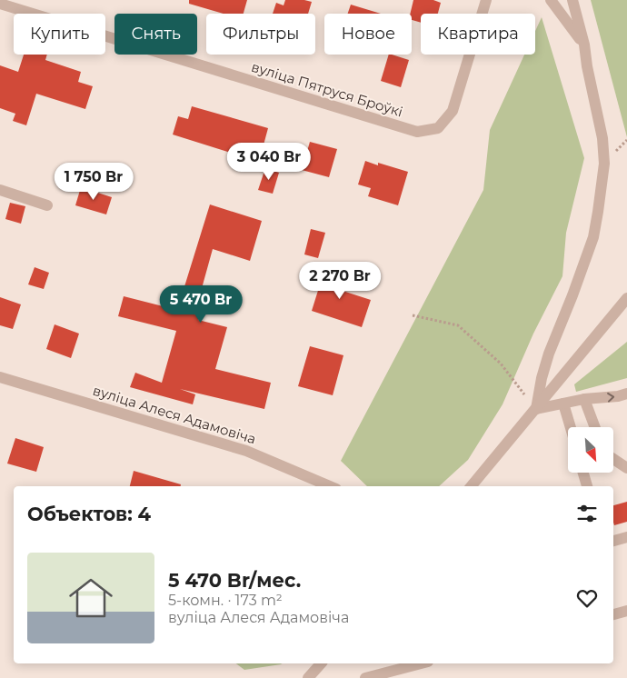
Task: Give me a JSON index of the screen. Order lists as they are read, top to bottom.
{
  "streets": {
    "street": ["вуліца Пятруся Броўкі", "вуліца Алеся Адамовіча"]
  },
  "north": "bottom right",
  "page": {
    "chip": [
      "Купить",
      "Снять",
      "Фильтры",
      "Новое",
      "Квартира"
    ],
    "price": [
      "3 040 Br",
      "1 750 Br",
      "2 270 Br",
      "5 470 Br"
    ],
    "heading": "Объектов: 4",
    "list": [
      {
        "name": "5 470 Br/мес.",
        "note": "5-комн. · 173 m² · вуліца Алеся Адамовіча"
      }
    ]
  }
}
